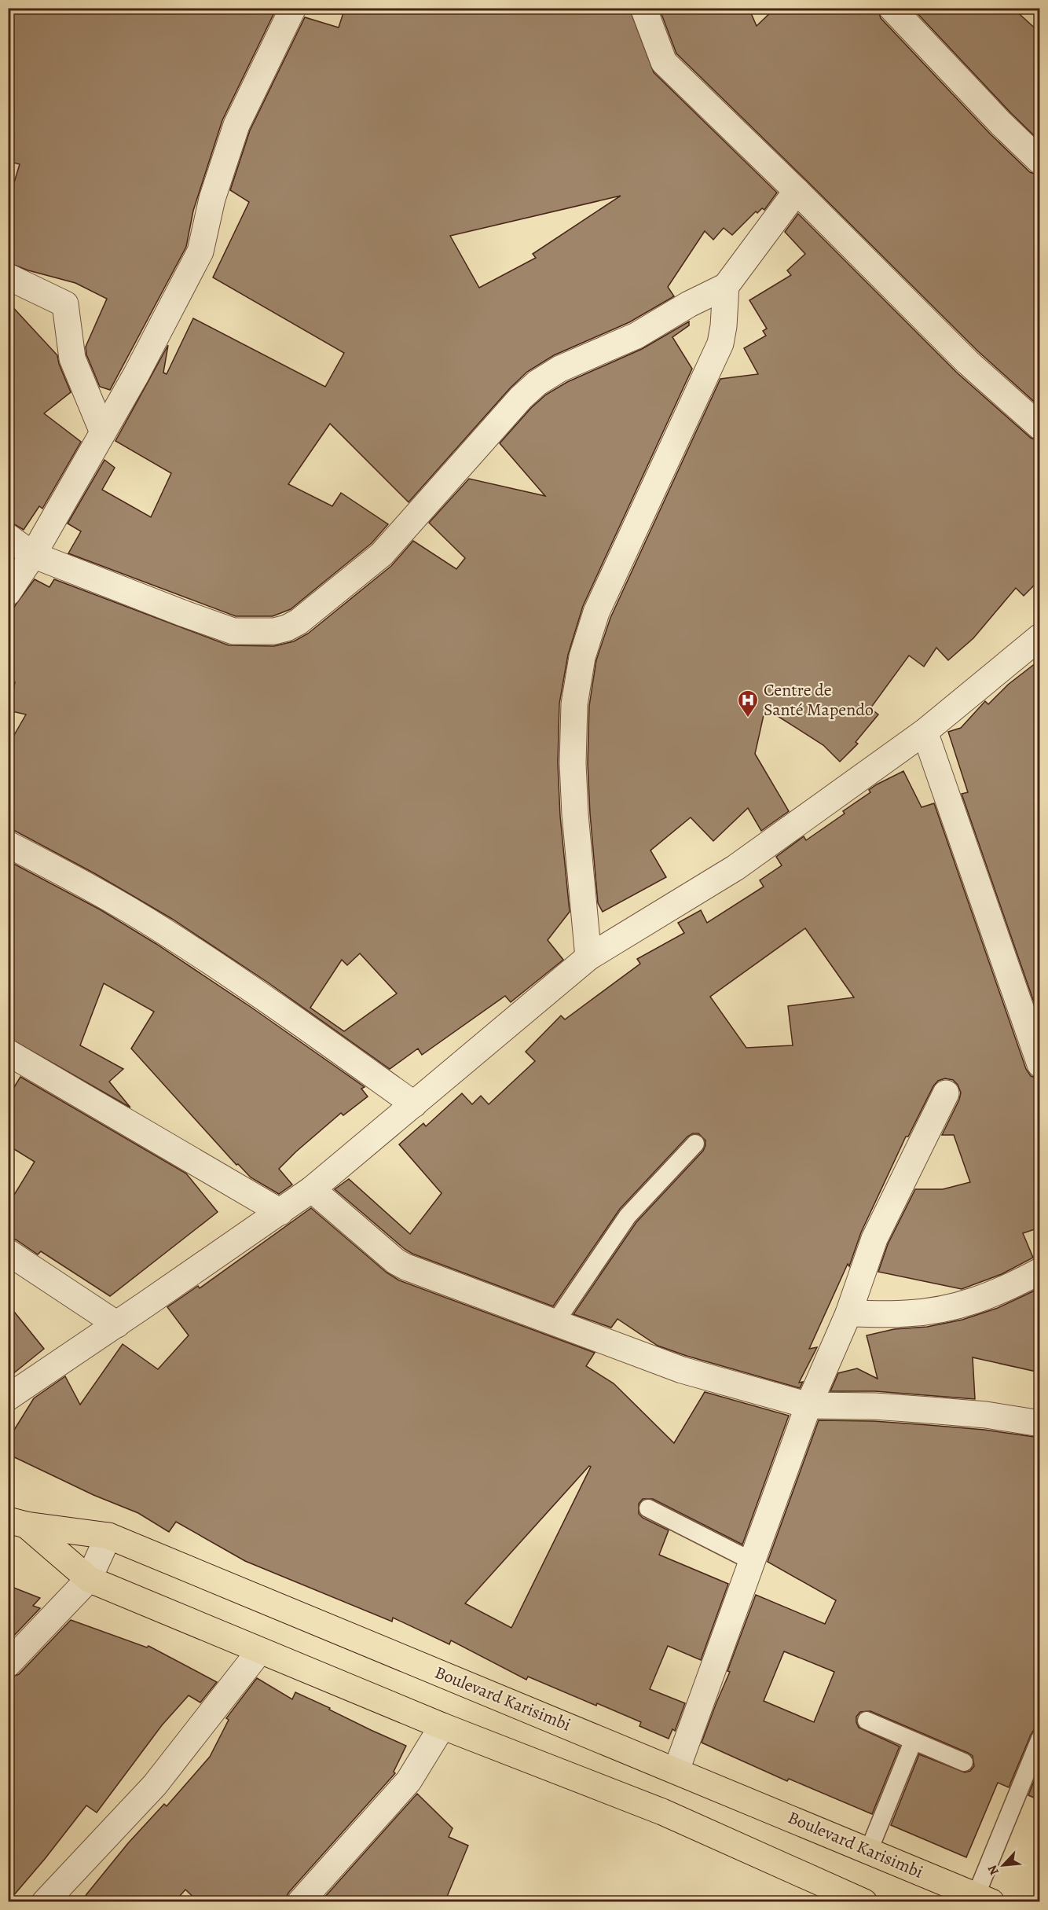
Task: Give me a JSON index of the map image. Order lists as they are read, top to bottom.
{
  "streets": {
    "main road": ["Boulevard Karisimbi"]
  },
  "places": {
    "hospital": ["Centre de Santé Mapendo"]
  },
  "north": "bottom left"
}
